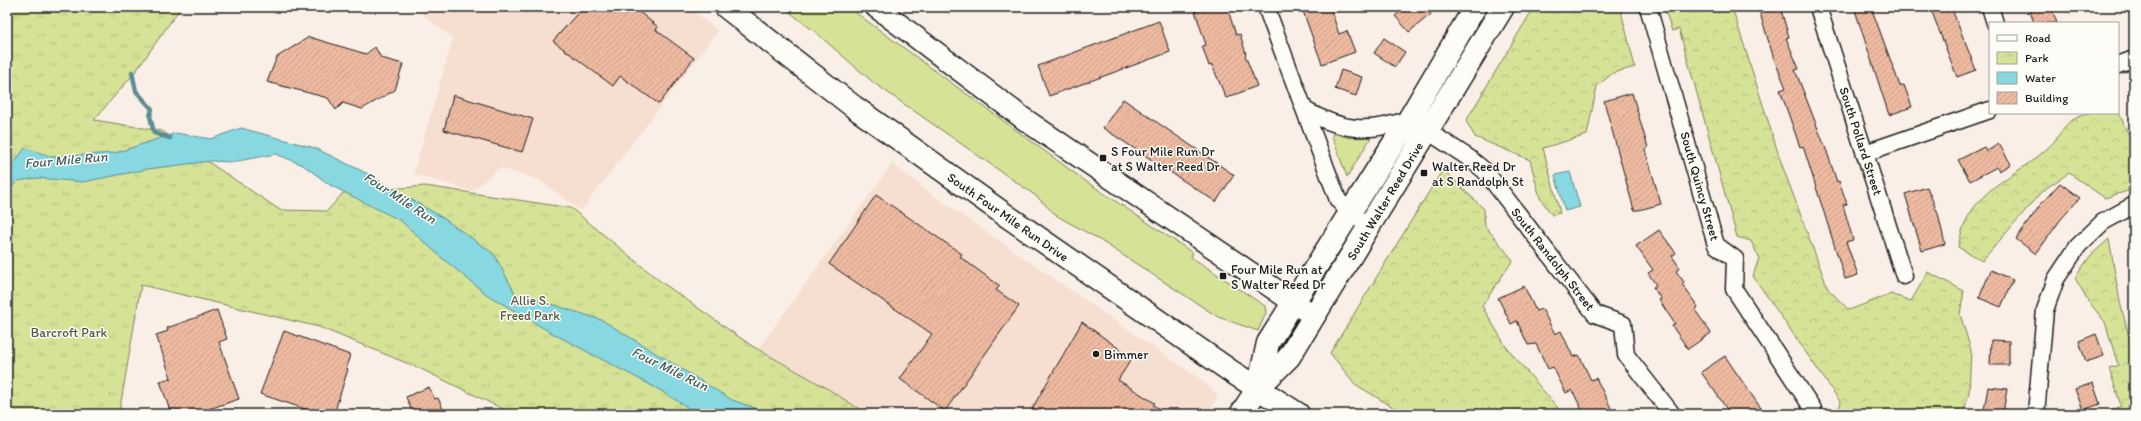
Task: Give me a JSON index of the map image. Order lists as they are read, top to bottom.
{
  "streets": {
    "main road": ["South Walter Reed Drive", "South Four Mile Run Drive"],
    "street": ["South Pollard Street", "South Quincy Street", "South Randolph Street"]
  },
  "crossings": [
    ["South Walter Reed Drive", "South Four Mile Run Drive"],
    ["South Walter Reed Drive", "South Randolph Street"]
  ],
  "water": ["Four Mile Run"],
  "parks": ["Allie S. Freed Park", "Barcroft Park"],
  "places": {
    "transit": ["S Four Mile Run Dr at S Walter Reed Dr", "Walter Reed Dr at S Randolph St", "Four Mile Run at S Walter Reed Dr"],
    "other": ["Bimmer"]
  },
  "legend": [
    "Road",
    "Park",
    "Water",
    "Building"
  ]
}
